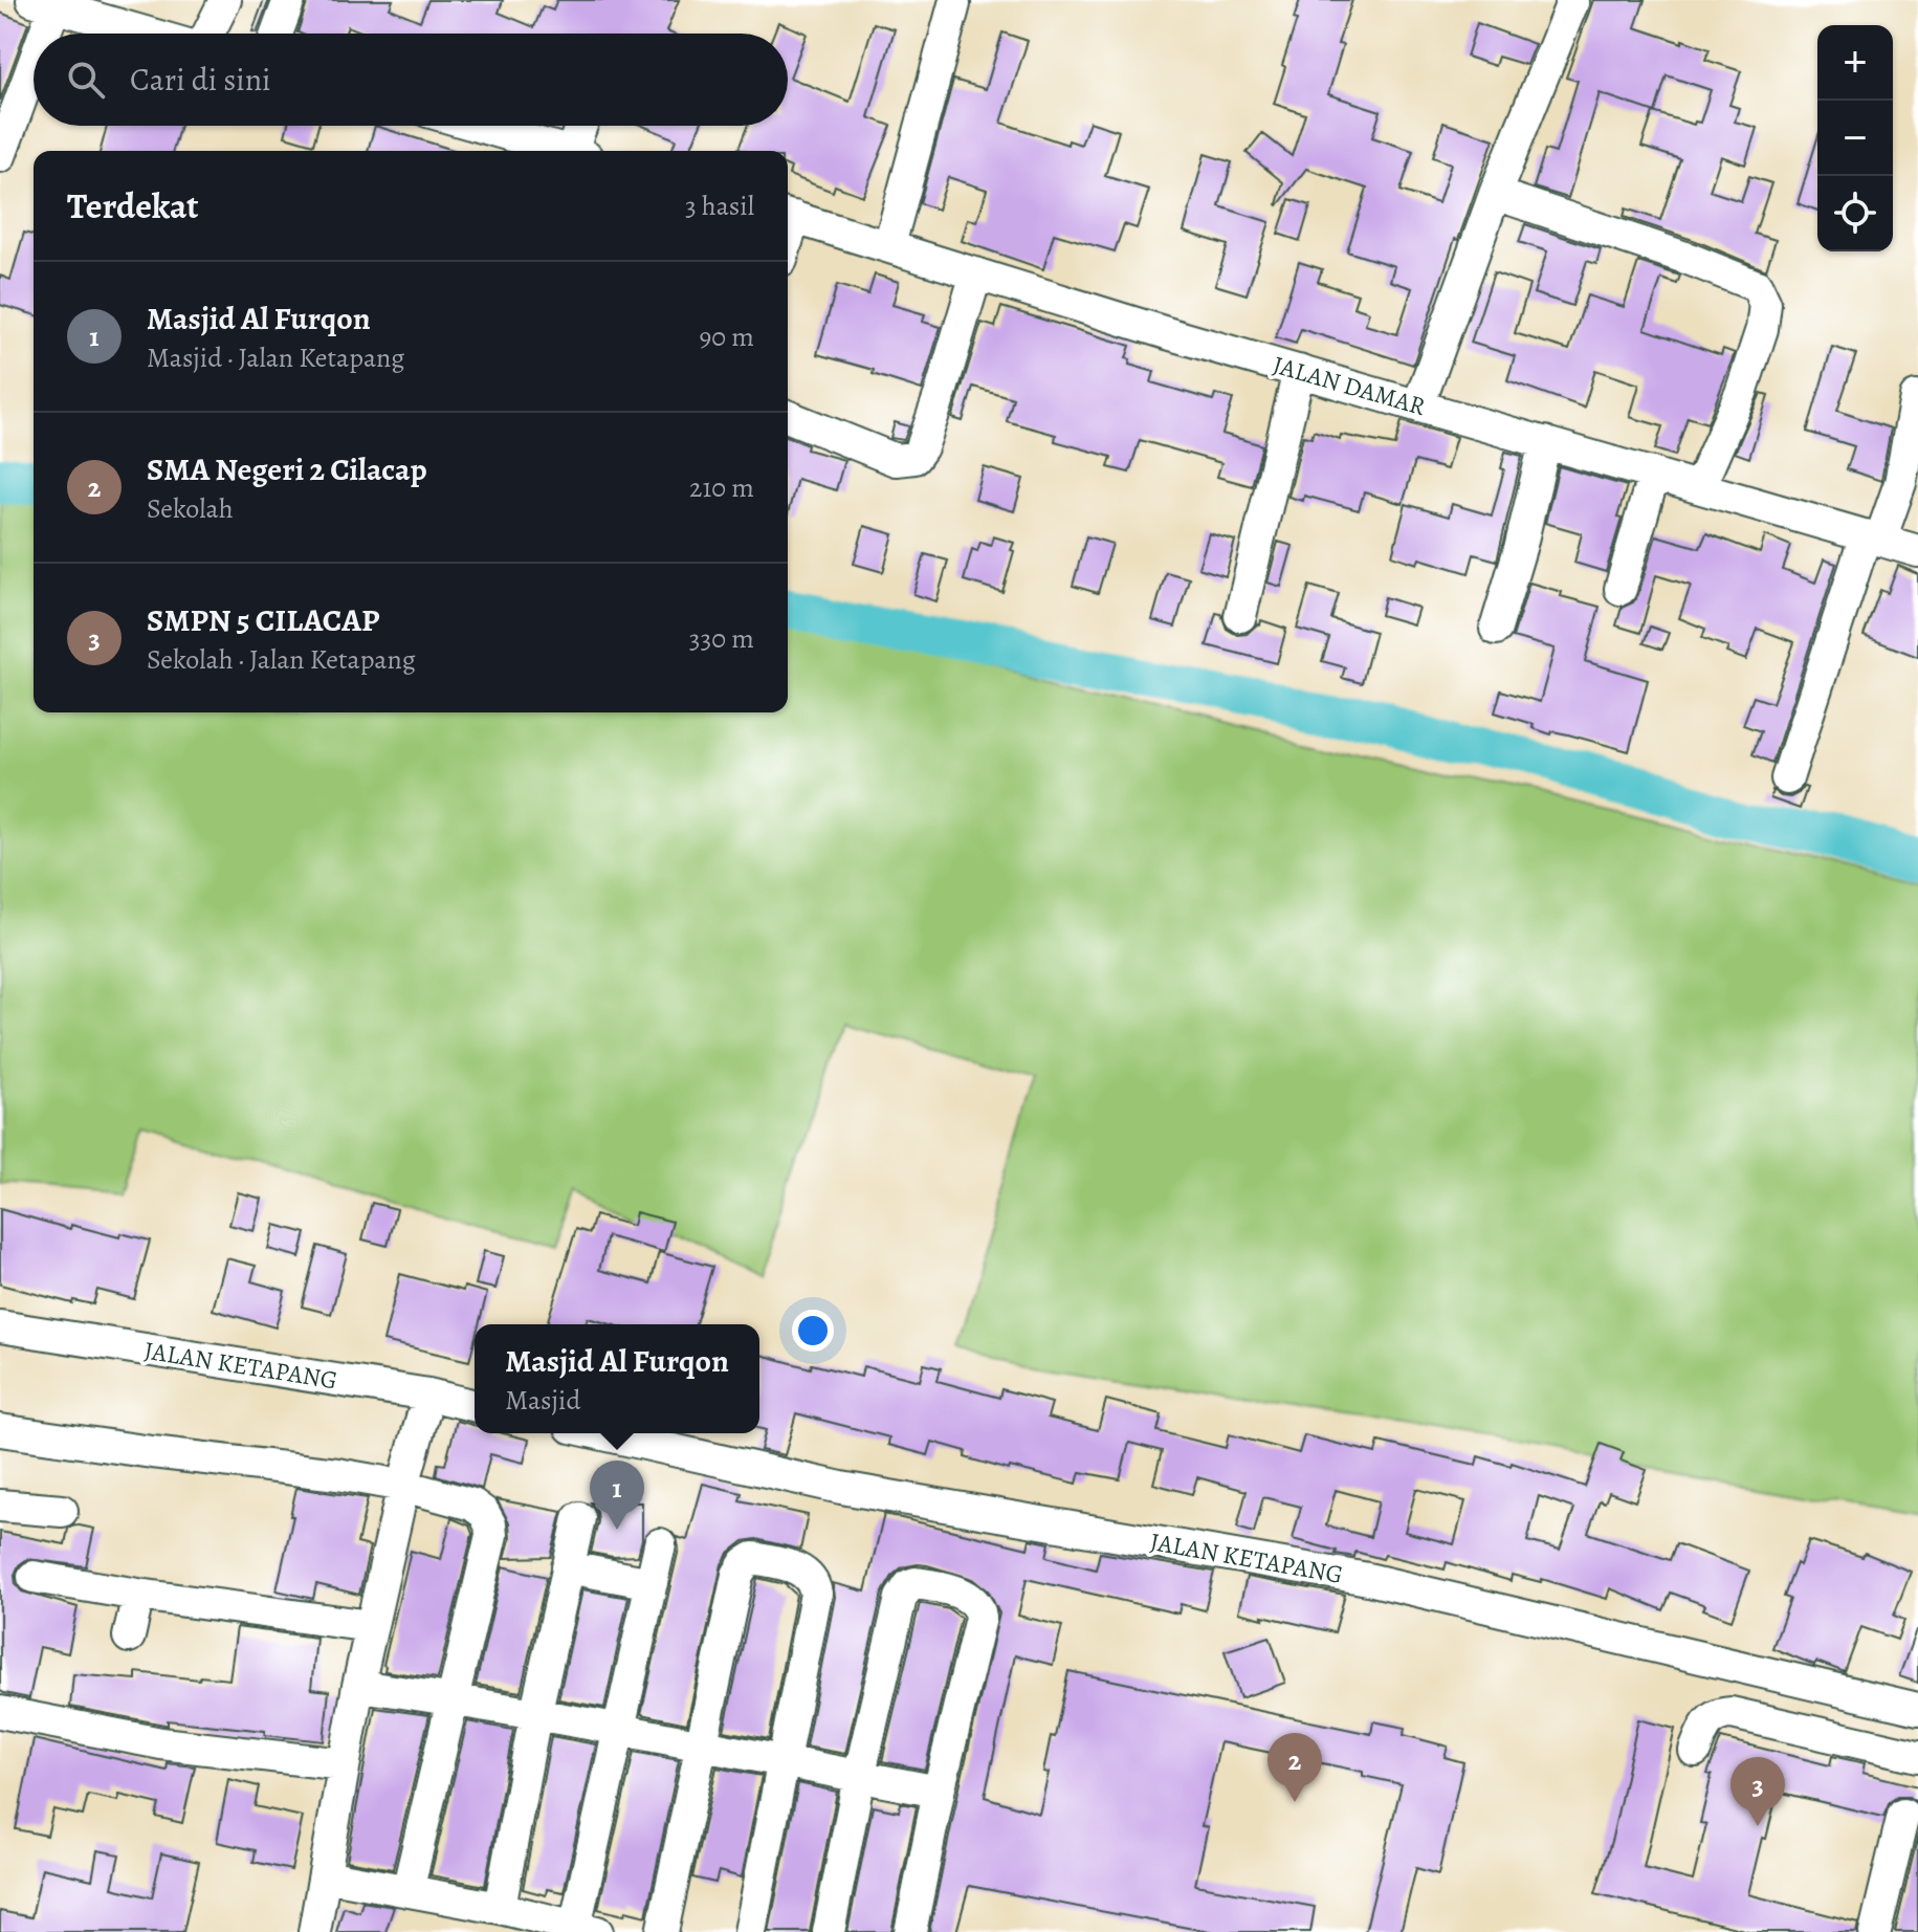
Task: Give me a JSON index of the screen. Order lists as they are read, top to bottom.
{
  "streets": {
    "street": ["JALAN DAMAR", "JALAN KETAPANG"]
  },
  "page": {
    "map_buttons": ["+", "−"],
    "search": "Cari di sini",
    "heading": ["Terdekat", "3 hasil"],
    "list": [
      {
        "mark": "1",
        "name": "Masjid Al Furqon",
        "note": "Masjid · Jalan Ketapang",
        "value": "90 m"
      },
      {
        "mark": "2",
        "name": "SMA Negeri 2 Cilacap",
        "note": "Sekolah",
        "value": "210 m"
      },
      {
        "mark": "3",
        "name": "SMPN 5 CILACAP",
        "note": "Sekolah · Jalan Ketapang",
        "value": "330 m"
      }
    ],
    "popup": ["Masjid Al Furqon", "Masjid"],
    "pins": ["1", "2", "3"]
  }
}
